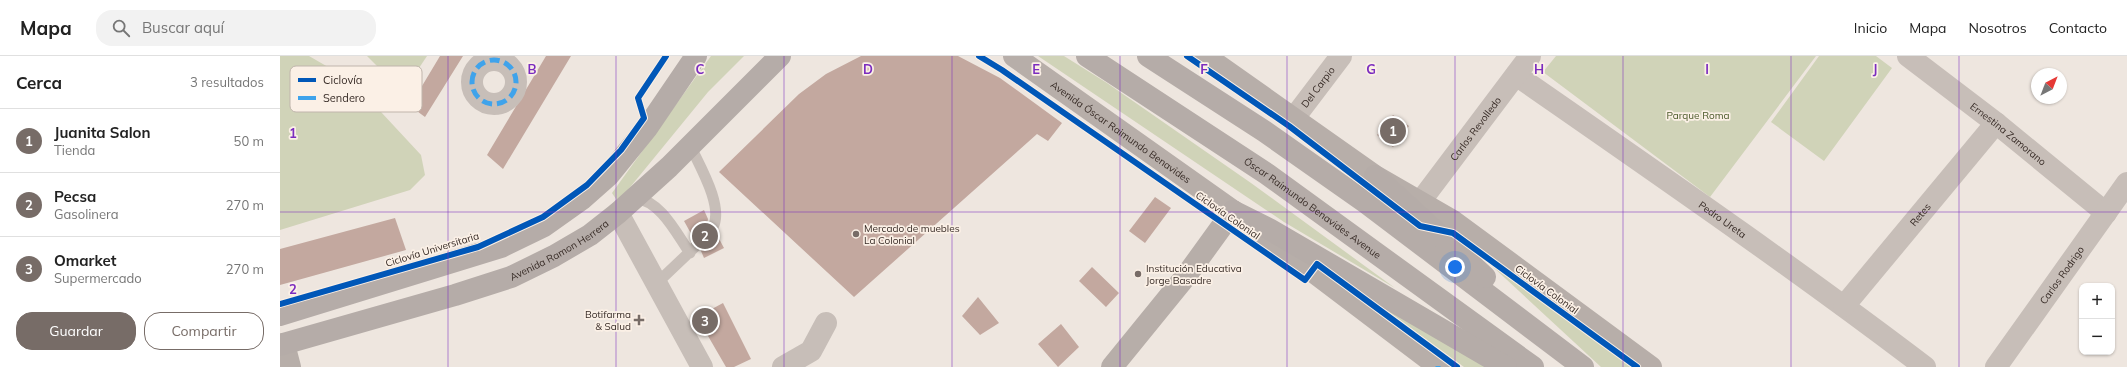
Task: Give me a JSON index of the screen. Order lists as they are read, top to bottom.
{
  "streets": {
    "main road": ["Avenida Óscar Raimundo Benavides", "Óscar Raimundo Benavides Avenue", "Avenida Ramon Herrera"],
    "street": [
      "Del Carpio",
      "Carlos Revolledo",
      "Ernestina Zamorano",
      "Retes",
      "Pedro Ureta",
      "Carlos Rodrigo"
    ],
    "cycle path": ["Ciclovía Colonial", "Ciclovía Universitaria"]
  },
  "crossings": [
    ["Carlos Revolledo", "Pedro Ureta"],
    ["Ernestina Zamorano", "Retes"],
    ["Ernestina Zamorano", "Carlos Rodrigo"],
    ["Retes", "Pedro Ureta"]
  ],
  "parks": ["Parque Roma"],
  "places": {
    "other": ["Mercado de muebles La Colonial", "Institución Educativa Jorge Basadre"],
    "health": ["Botifarma & Salud"]
  },
  "legend": ["Ciclovía", "Sendero"],
  "north": "top right",
  "page": {
    "header": "Mapa",
    "search": "Buscar aquí",
    "nav": [
      "Inicio",
      "Mapa",
      "Nosotros",
      "Contacto"
    ],
    "heading": ["Cerca", "3 resultados"],
    "list": [
      {
        "mark": "1",
        "name": "Juanita Salon",
        "note": "Tienda",
        "value": "50 m"
      },
      {
        "mark": "2",
        "name": "Pecsa",
        "note": "Gasolinera",
        "value": "270 m"
      },
      {
        "mark": "3",
        "name": "Omarket",
        "note": "Supermercado",
        "value": "270 m"
      }
    ],
    "pins": ["1", "2", "3"],
    "map_buttons": ["+", "−"],
    "buttons": ["Guardar", "Compartir"]
  },
  "grid": {
    "columns": [
      "B",
      "C",
      "D",
      "E",
      "F",
      "G",
      "H",
      "I",
      "J"
    ],
    "rows": ["1", "2"]
  }
}
